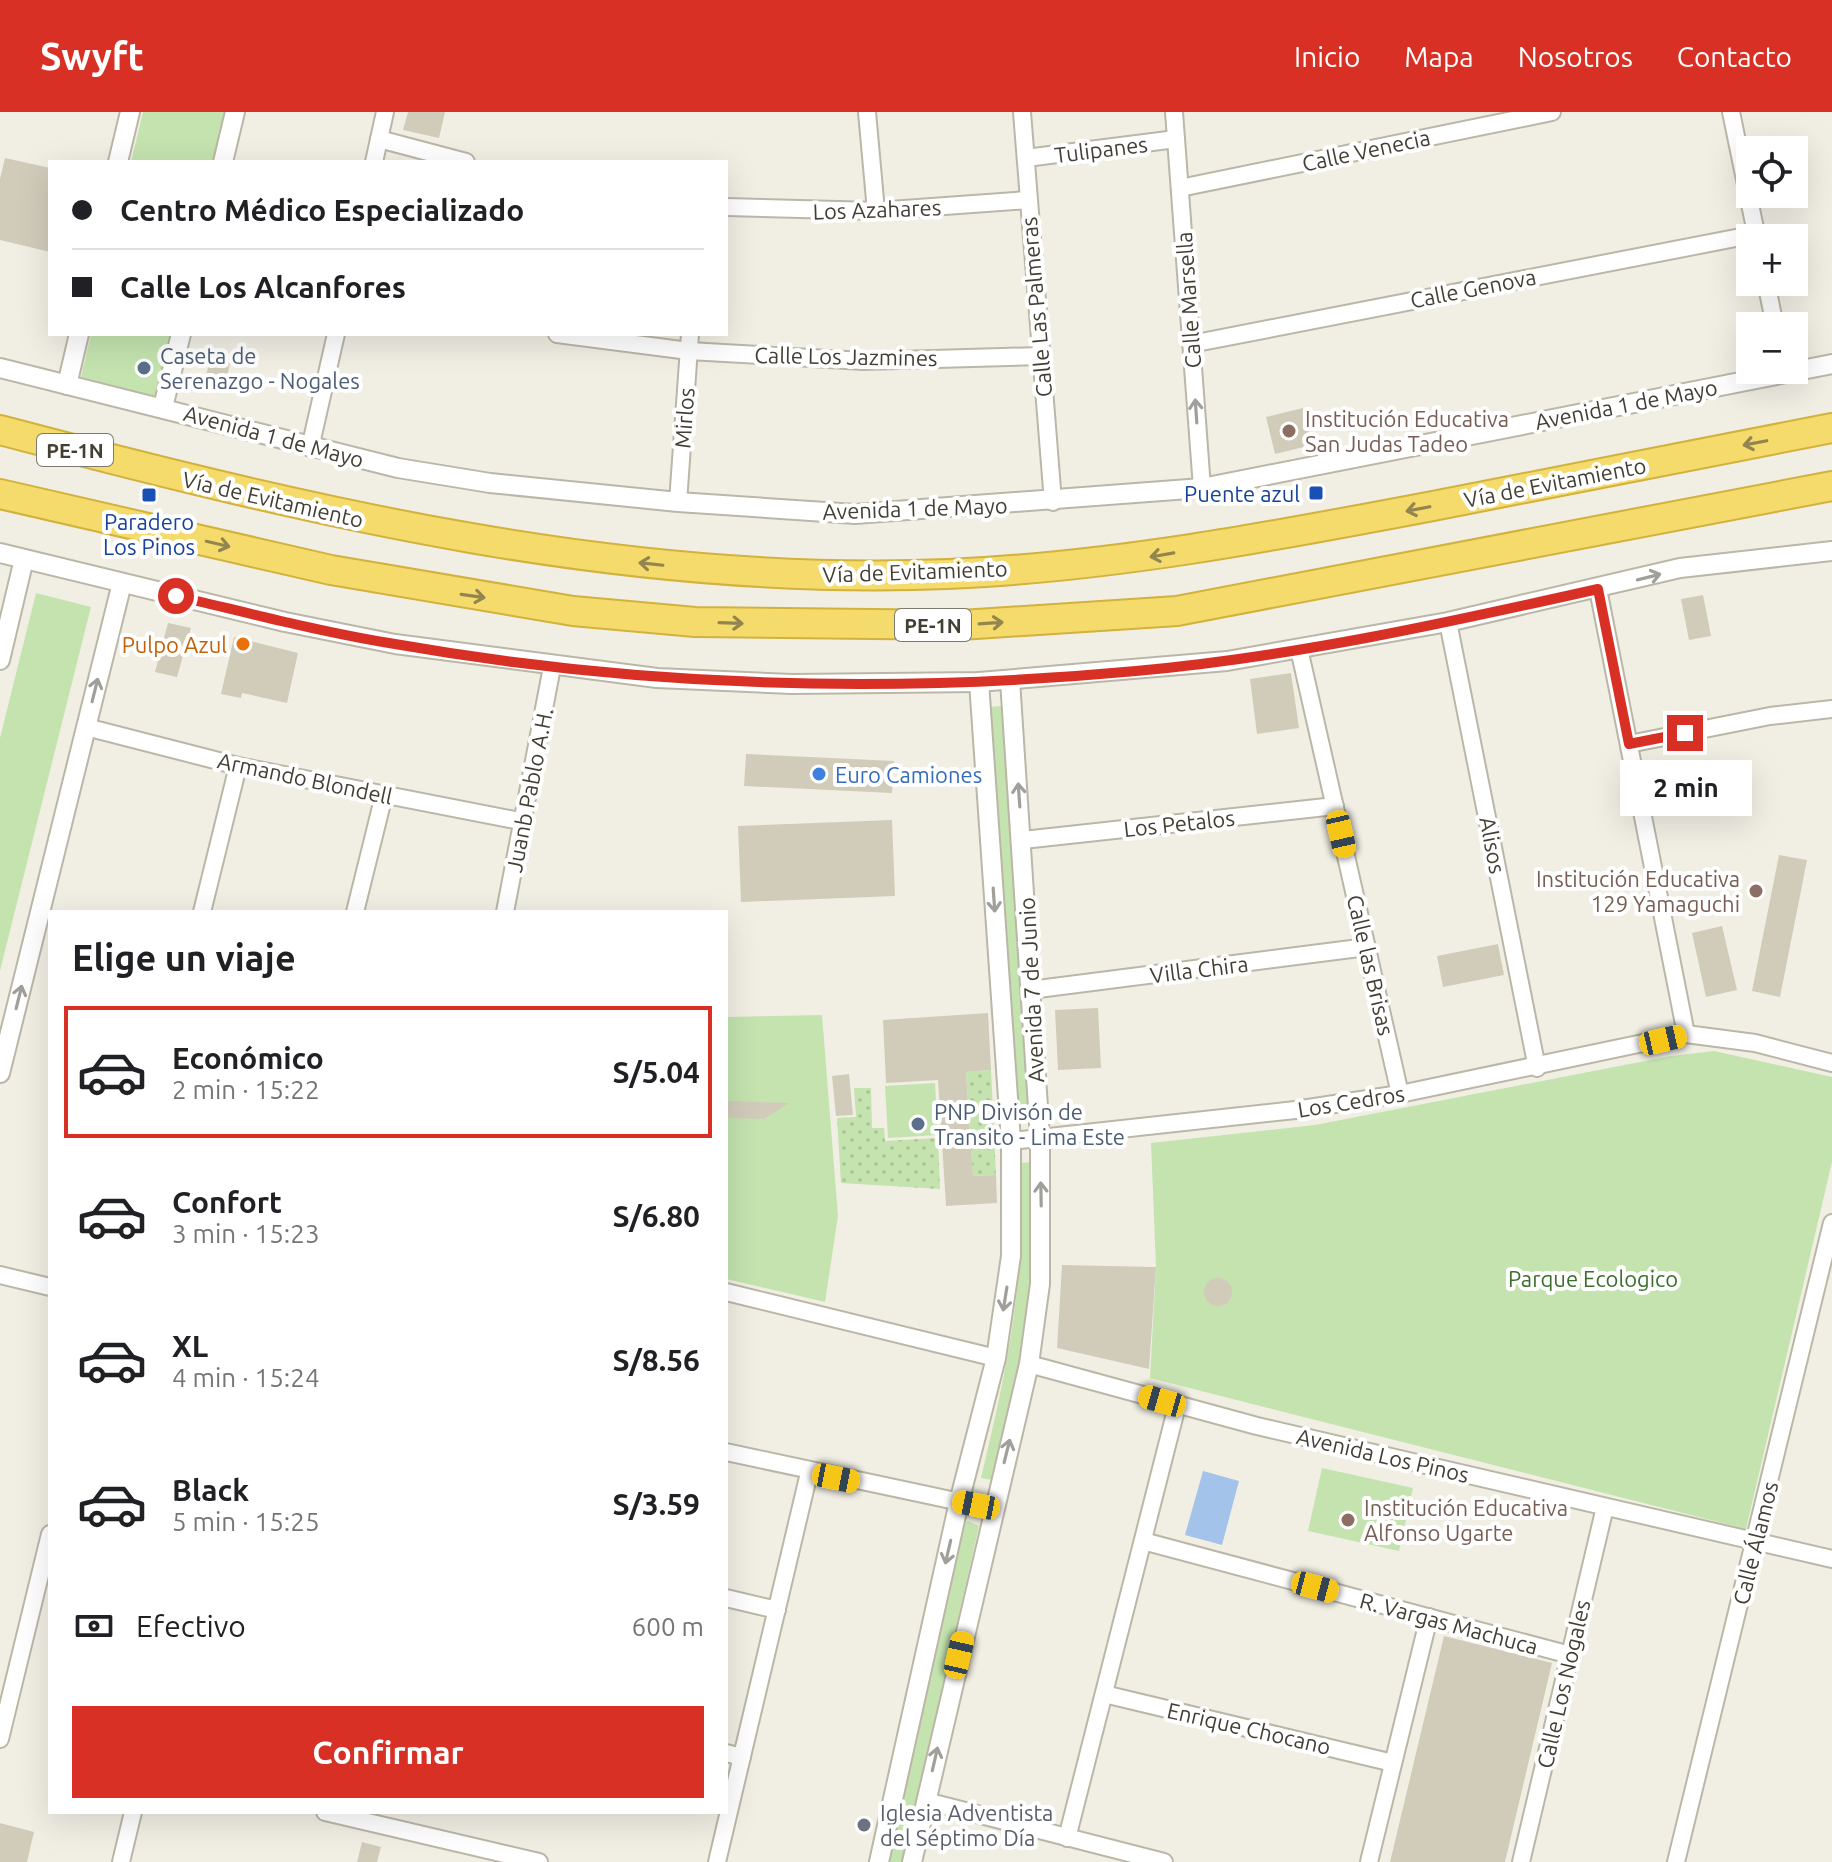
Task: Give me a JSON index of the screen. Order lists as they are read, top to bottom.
{
  "streets": {
    "highway": ["PE-1N", "Vía de Evitamiento"],
    "street": [
      "Tulipanes",
      "Calle Venecia",
      "Los Azahares",
      "Calle Genova",
      "Calle Marsella",
      "Calle Las Palmeras",
      "Calle Los Jazmines",
      "Avenida 1 de Mayo",
      "Mirlos",
      "Armando Blondell",
      "Juanb Pablo A.H.",
      "Los Petalos",
      "Alisos",
      "Calle las Brisas",
      "Villa Chira",
      "Avenida 7 de Junio",
      "Los Cedros",
      "Avenida Los Pinos",
      "Calle Álamos",
      "R. Vargas Machuca",
      "Calle Los Nogales",
      "Enrique Chocano"
    ]
  },
  "crossings": [
    ["Tulipanes", "Calle Marsella"],
    ["Tulipanes", "Calle Las Palmeras"],
    ["Calle Venecia", "Calle Marsella"],
    ["Los Azahares", "Calle Las Palmeras"],
    ["Calle Genova", "Calle Marsella"],
    ["Calle Marsella", "Avenida 1 de Mayo"],
    ["Calle Las Palmeras", "Calle Los Jazmines"],
    ["Calle Las Palmeras", "Avenida 1 de Mayo"],
    ["Calle Los Jazmines", "Mirlos"],
    ["Avenida 1 de Mayo", "Mirlos"],
    ["Armando Blondell", "Juanb Pablo A.H."],
    ["Los Petalos", "Calle las Brisas"],
    ["Los Petalos", "Avenida 7 de Junio"],
    ["Alisos", "Los Cedros"],
    ["Calle las Brisas", "Villa Chira"],
    ["Calle las Brisas", "Los Cedros"],
    ["Villa Chira", "Avenida 7 de Junio"],
    ["Avenida 7 de Junio", "Los Cedros"],
    ["Avenida 7 de Junio", "Avenida Los Pinos"],
    ["Avenida Los Pinos", "Calle Álamos"],
    ["Avenida Los Pinos", "Calle Los Nogales"],
    ["R. Vargas Machuca", "Calle Los Nogales"]
  ],
  "one_way": ["Calle Marsella"],
  "parks": ["Parque Ecologico"],
  "places": {
    "other": [
      "Caseta de Serenazgo - Nogales",
      "Institución Educativa San Judas Tadeo",
      "Pulpo Azul",
      "Euro Camiones",
      "Institución Educativa 129 Yamaguchi",
      "PNP Divisón de Transito - Lima Este",
      "Institución Educativa Alfonso Ugarte",
      "Iglesia Adventista del Séptimo Día"
    ],
    "transit": ["Puente azul", "Paradero Los Pinos"]
  },
  "page": {
    "header": "Swyft",
    "nav": [
      "Inicio",
      "Mapa",
      "Nosotros",
      "Contacto"
    ],
    "map_buttons": ["+", "−"],
    "banner": ["Centro Médico Especializado", "Calle Los Alcanfores"],
    "bubble": "2 min",
    "heading": "Elige un viaje",
    "list": [
      {
        "name": "Económico",
        "note": "2 min · 15:22",
        "value": "S/5.04"
      },
      {
        "name": "Confort",
        "note": "3 min · 15:23",
        "value": "S/6.80"
      },
      {
        "name": "XL",
        "note": "4 min · 15:24",
        "value": "S/8.56"
      },
      {
        "name": "Black",
        "note": "5 min · 15:25",
        "value": "S/3.59"
      }
    ],
    "pay": ["Efectivo", "600 m"],
    "buttons": "Confirmar"
  }
}
